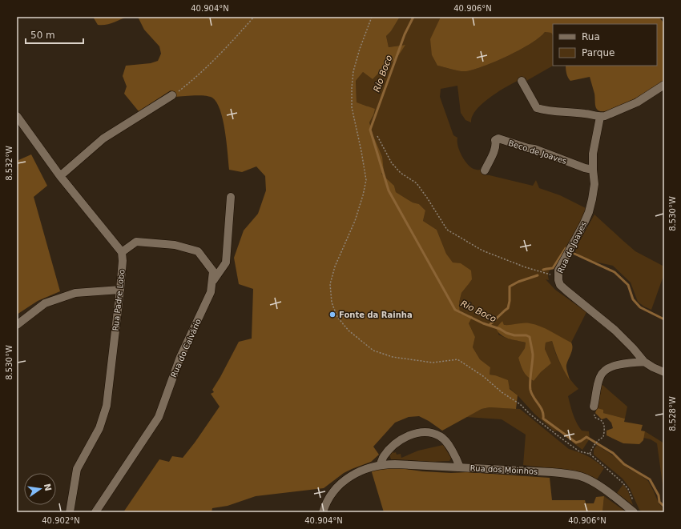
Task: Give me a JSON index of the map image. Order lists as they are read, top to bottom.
{
  "streets": {
    "street": [
      "Beco de Joaves",
      "Rua de Joaves",
      "Rua Padre Lobo",
      "Rua do Calvário",
      "Rua dos Moinhos"
    ]
  },
  "crossings": [
    ["Beco de Joaves", "Rua de Joaves"],
    ["Rua Padre Lobo", "Rua do Calvário"]
  ],
  "water": ["Rio Boco"],
  "places": ["Fonte da Rainha"],
  "legend": ["Rua", "Parque"],
  "scale_bar": "50 m",
  "north": "right",
  "coordinates": [
    "40.904°N",
    "40.906°N",
    "8.532°W",
    "8.530°W",
    "8.528°W",
    "40.902°N"
  ]
}
